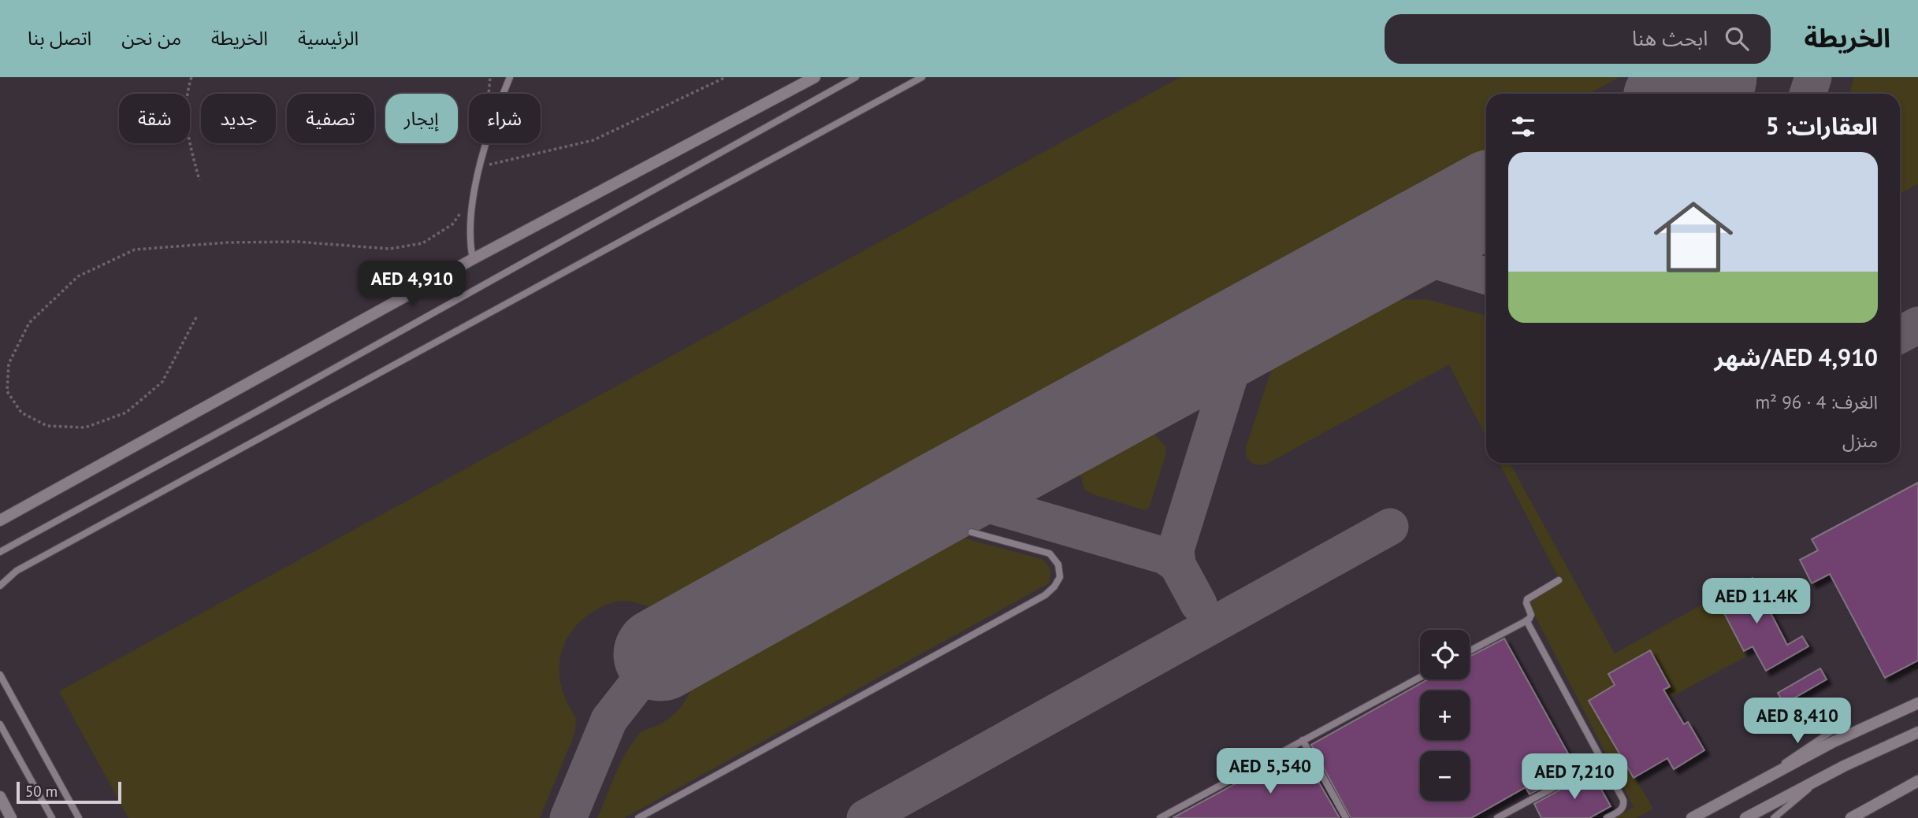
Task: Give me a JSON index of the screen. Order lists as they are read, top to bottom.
{
  "scale_bar": "50 m",
  "page": {
    "header": "الخريطة",
    "search": "ابحث هنا",
    "nav": [
      "الرئيسية",
      "الخريطة",
      "من نحن",
      "اتصل بنا"
    ],
    "chip": [
      "شراء",
      "إيجار",
      "تصفية",
      "جديد",
      "شقة"
    ],
    "heading": "العقارات: 5",
    "list": [
      {
        "name": "AED 4,910/شهر",
        "note": "الغرف: 4 · 96 m² · منزل"
      }
    ],
    "price": [
      "AED 4,910",
      "AED 11.4K",
      "AED 8,410",
      "AED 5,540",
      "AED 7,210"
    ],
    "map_buttons": ["+", "−"],
    "scale": "50 m"
  }
}
